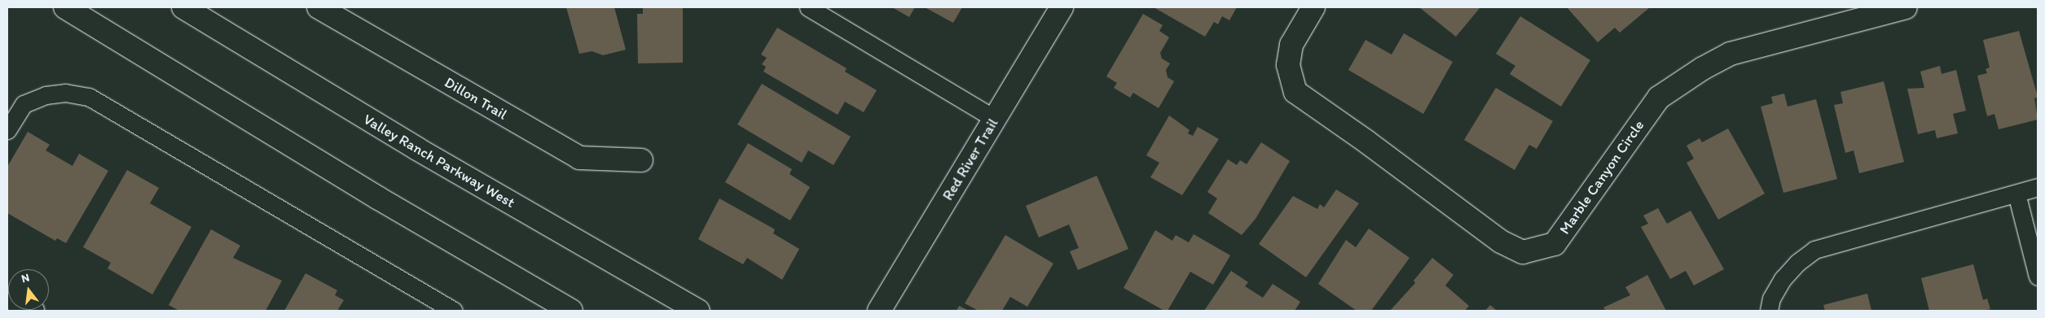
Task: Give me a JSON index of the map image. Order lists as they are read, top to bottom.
{
  "streets": {
    "street": [
      "Dillon Trail",
      "Red River Trail",
      "Valley Ranch Parkway West",
      "Marble Canyon Circle"
    ]
  },
  "north": "top"
}
